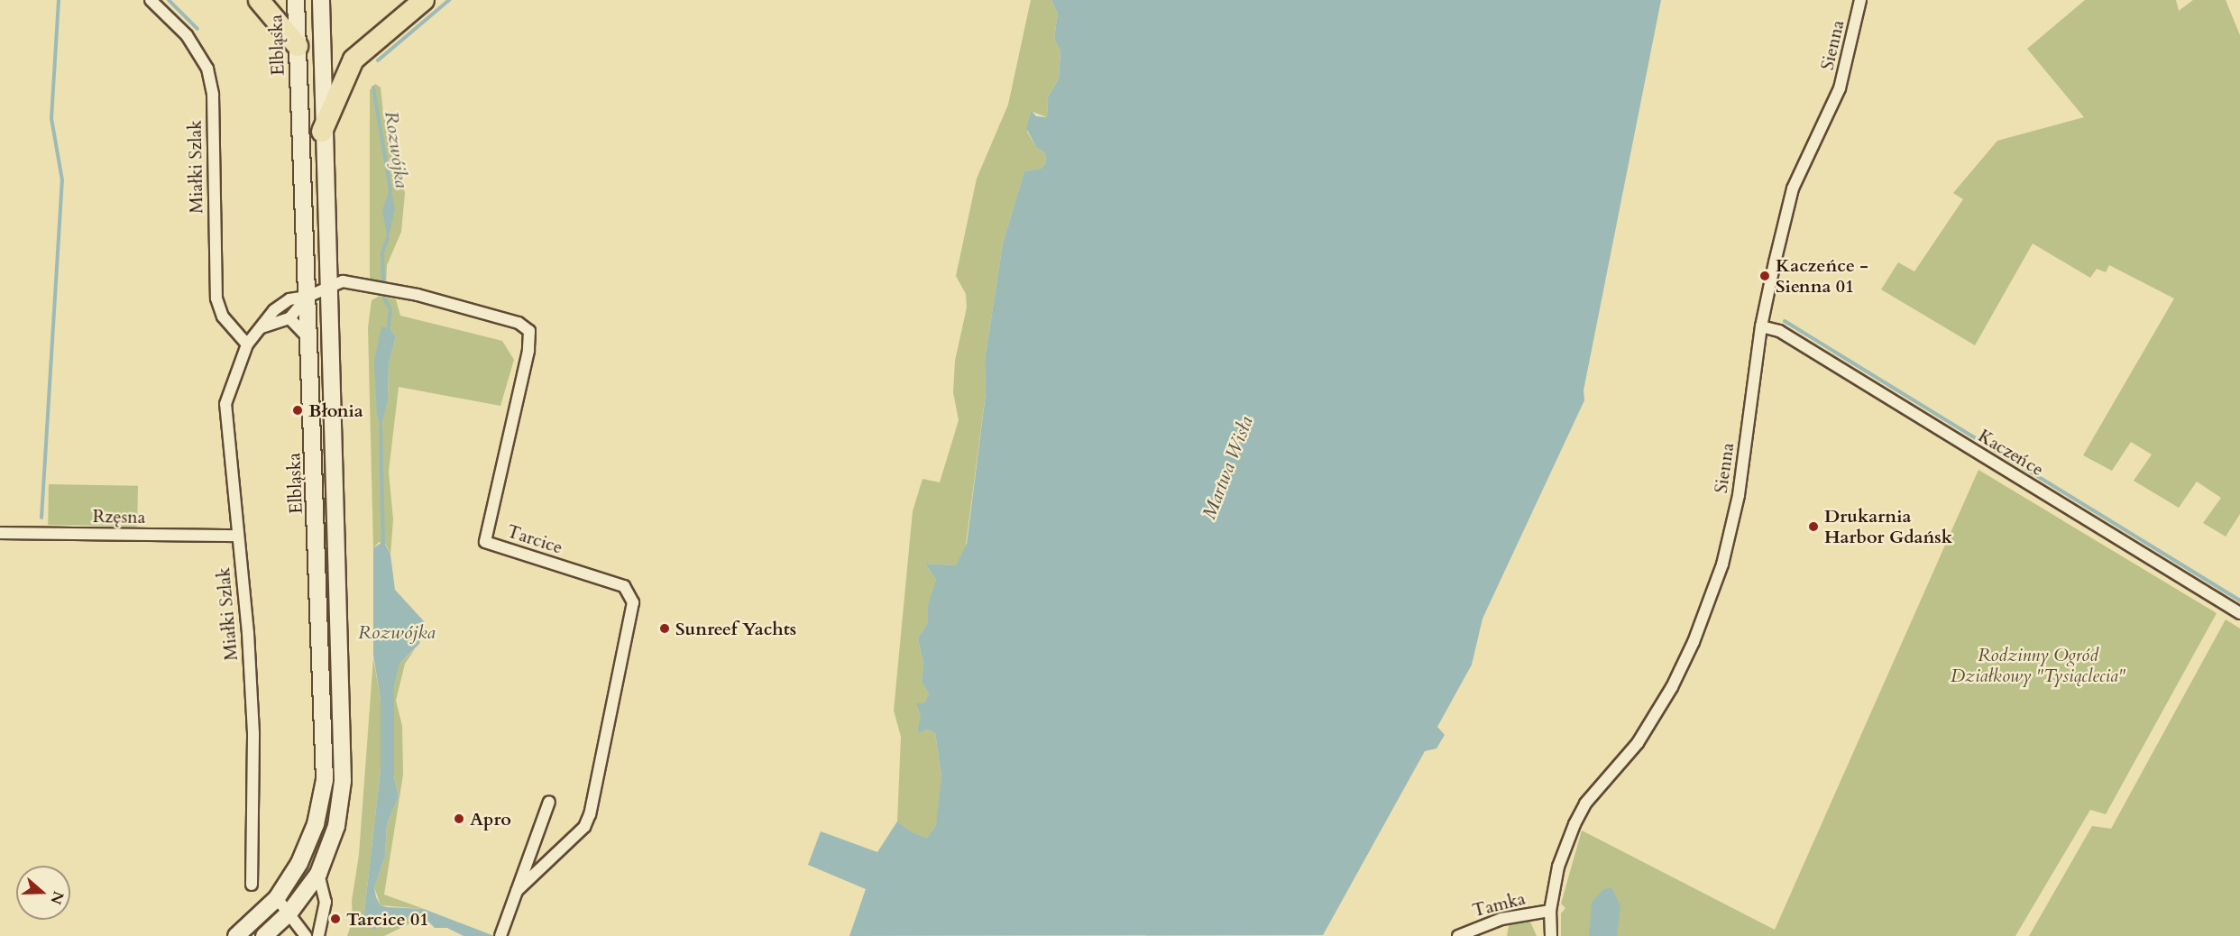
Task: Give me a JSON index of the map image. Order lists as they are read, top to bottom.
{
  "streets": {
    "main road": ["Elbląska"],
    "street": [
      "Sienna",
      "Miałki Szlak",
      "Kaczeńce",
      "Rzęsna",
      "Tarcice",
      "Tamka"
    ]
  },
  "crossings": [
    ["Elbląska", "Miałki Szlak"],
    ["Sienna", "Kaczeńce"],
    ["Sienna", "Tamka"],
    ["Miałki Szlak", "Rzęsna"],
    ["Miałki Szlak", "Tarcice"]
  ],
  "water": ["Rozwójka", "Martwa Wisła"],
  "parks": ["Rodzinny Ogród Działkowy \"Tysiąclecia\""],
  "places": [
    "Kaczeńce - Sienna 01",
    "Błonia",
    "Drukarnia Harbor Gdańsk",
    "Sunreef Yachts",
    "Apro",
    "Tarcice 01"
  ],
  "north": "right"
}
